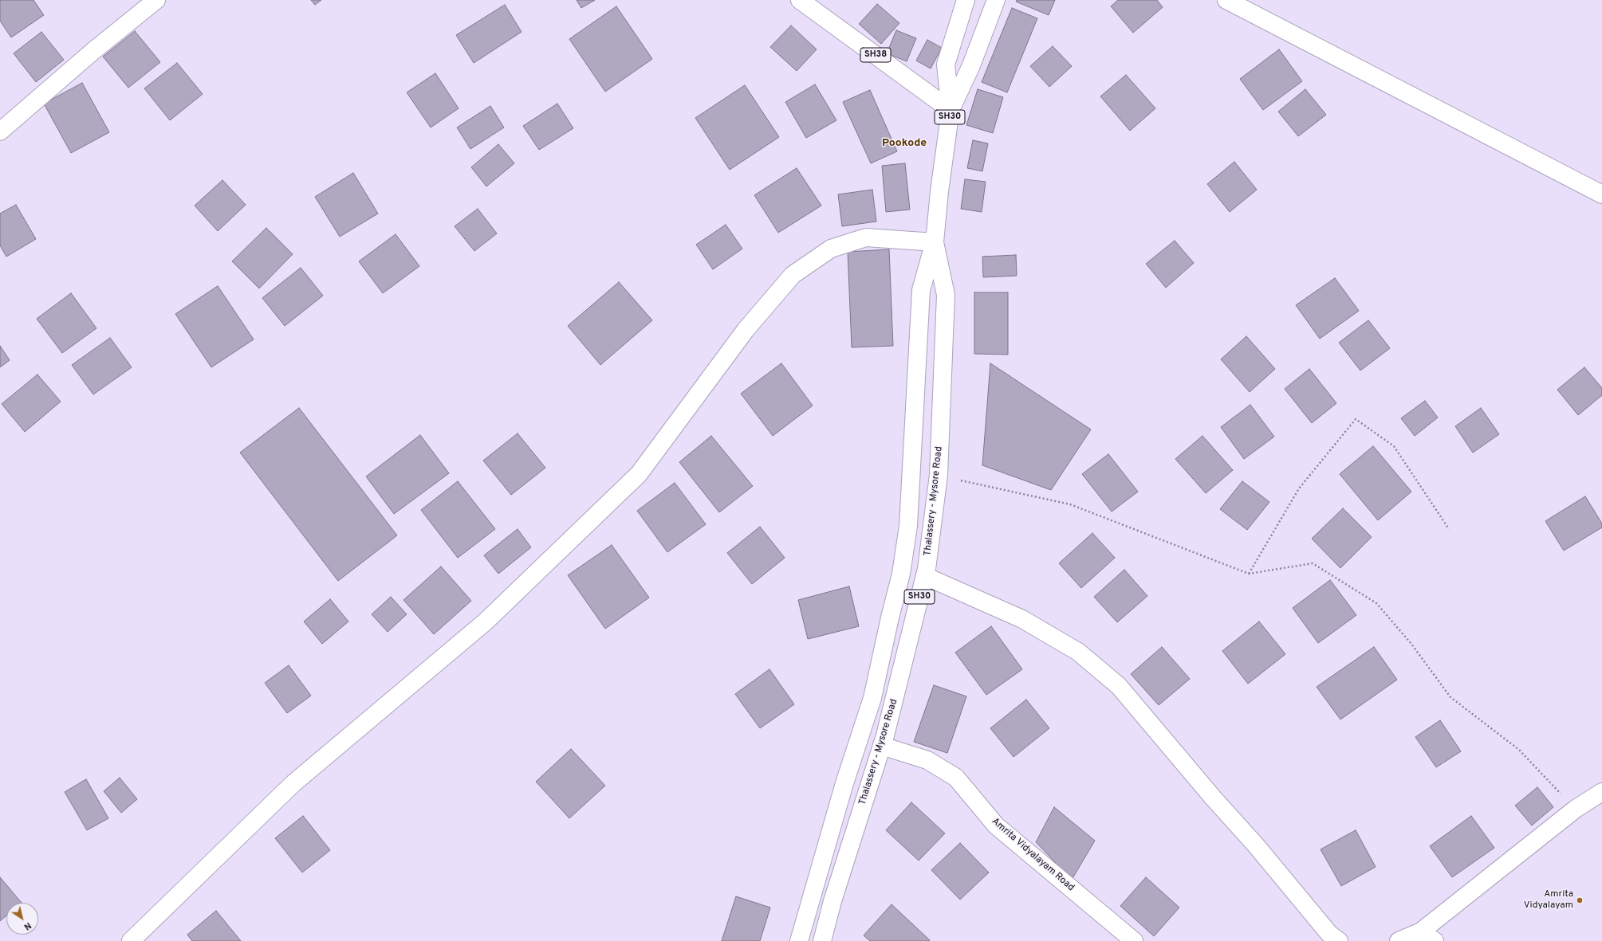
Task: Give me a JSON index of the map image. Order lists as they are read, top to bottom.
{
  "streets": {
    "street": [
      "SH38",
      "SH30",
      "Thalassery - Mysore Road",
      "Amrita Vidyalayam Road"
    ]
  },
  "crossings": [
    ["SH38", "Thalassery - Mysore Road"],
    ["Thalassery - Mysore Road", "Amrita Vidyalayam Road"]
  ],
  "districts": ["Pookode"],
  "places": ["Amrita Vidyalayam"],
  "north": "bottom right"
}
